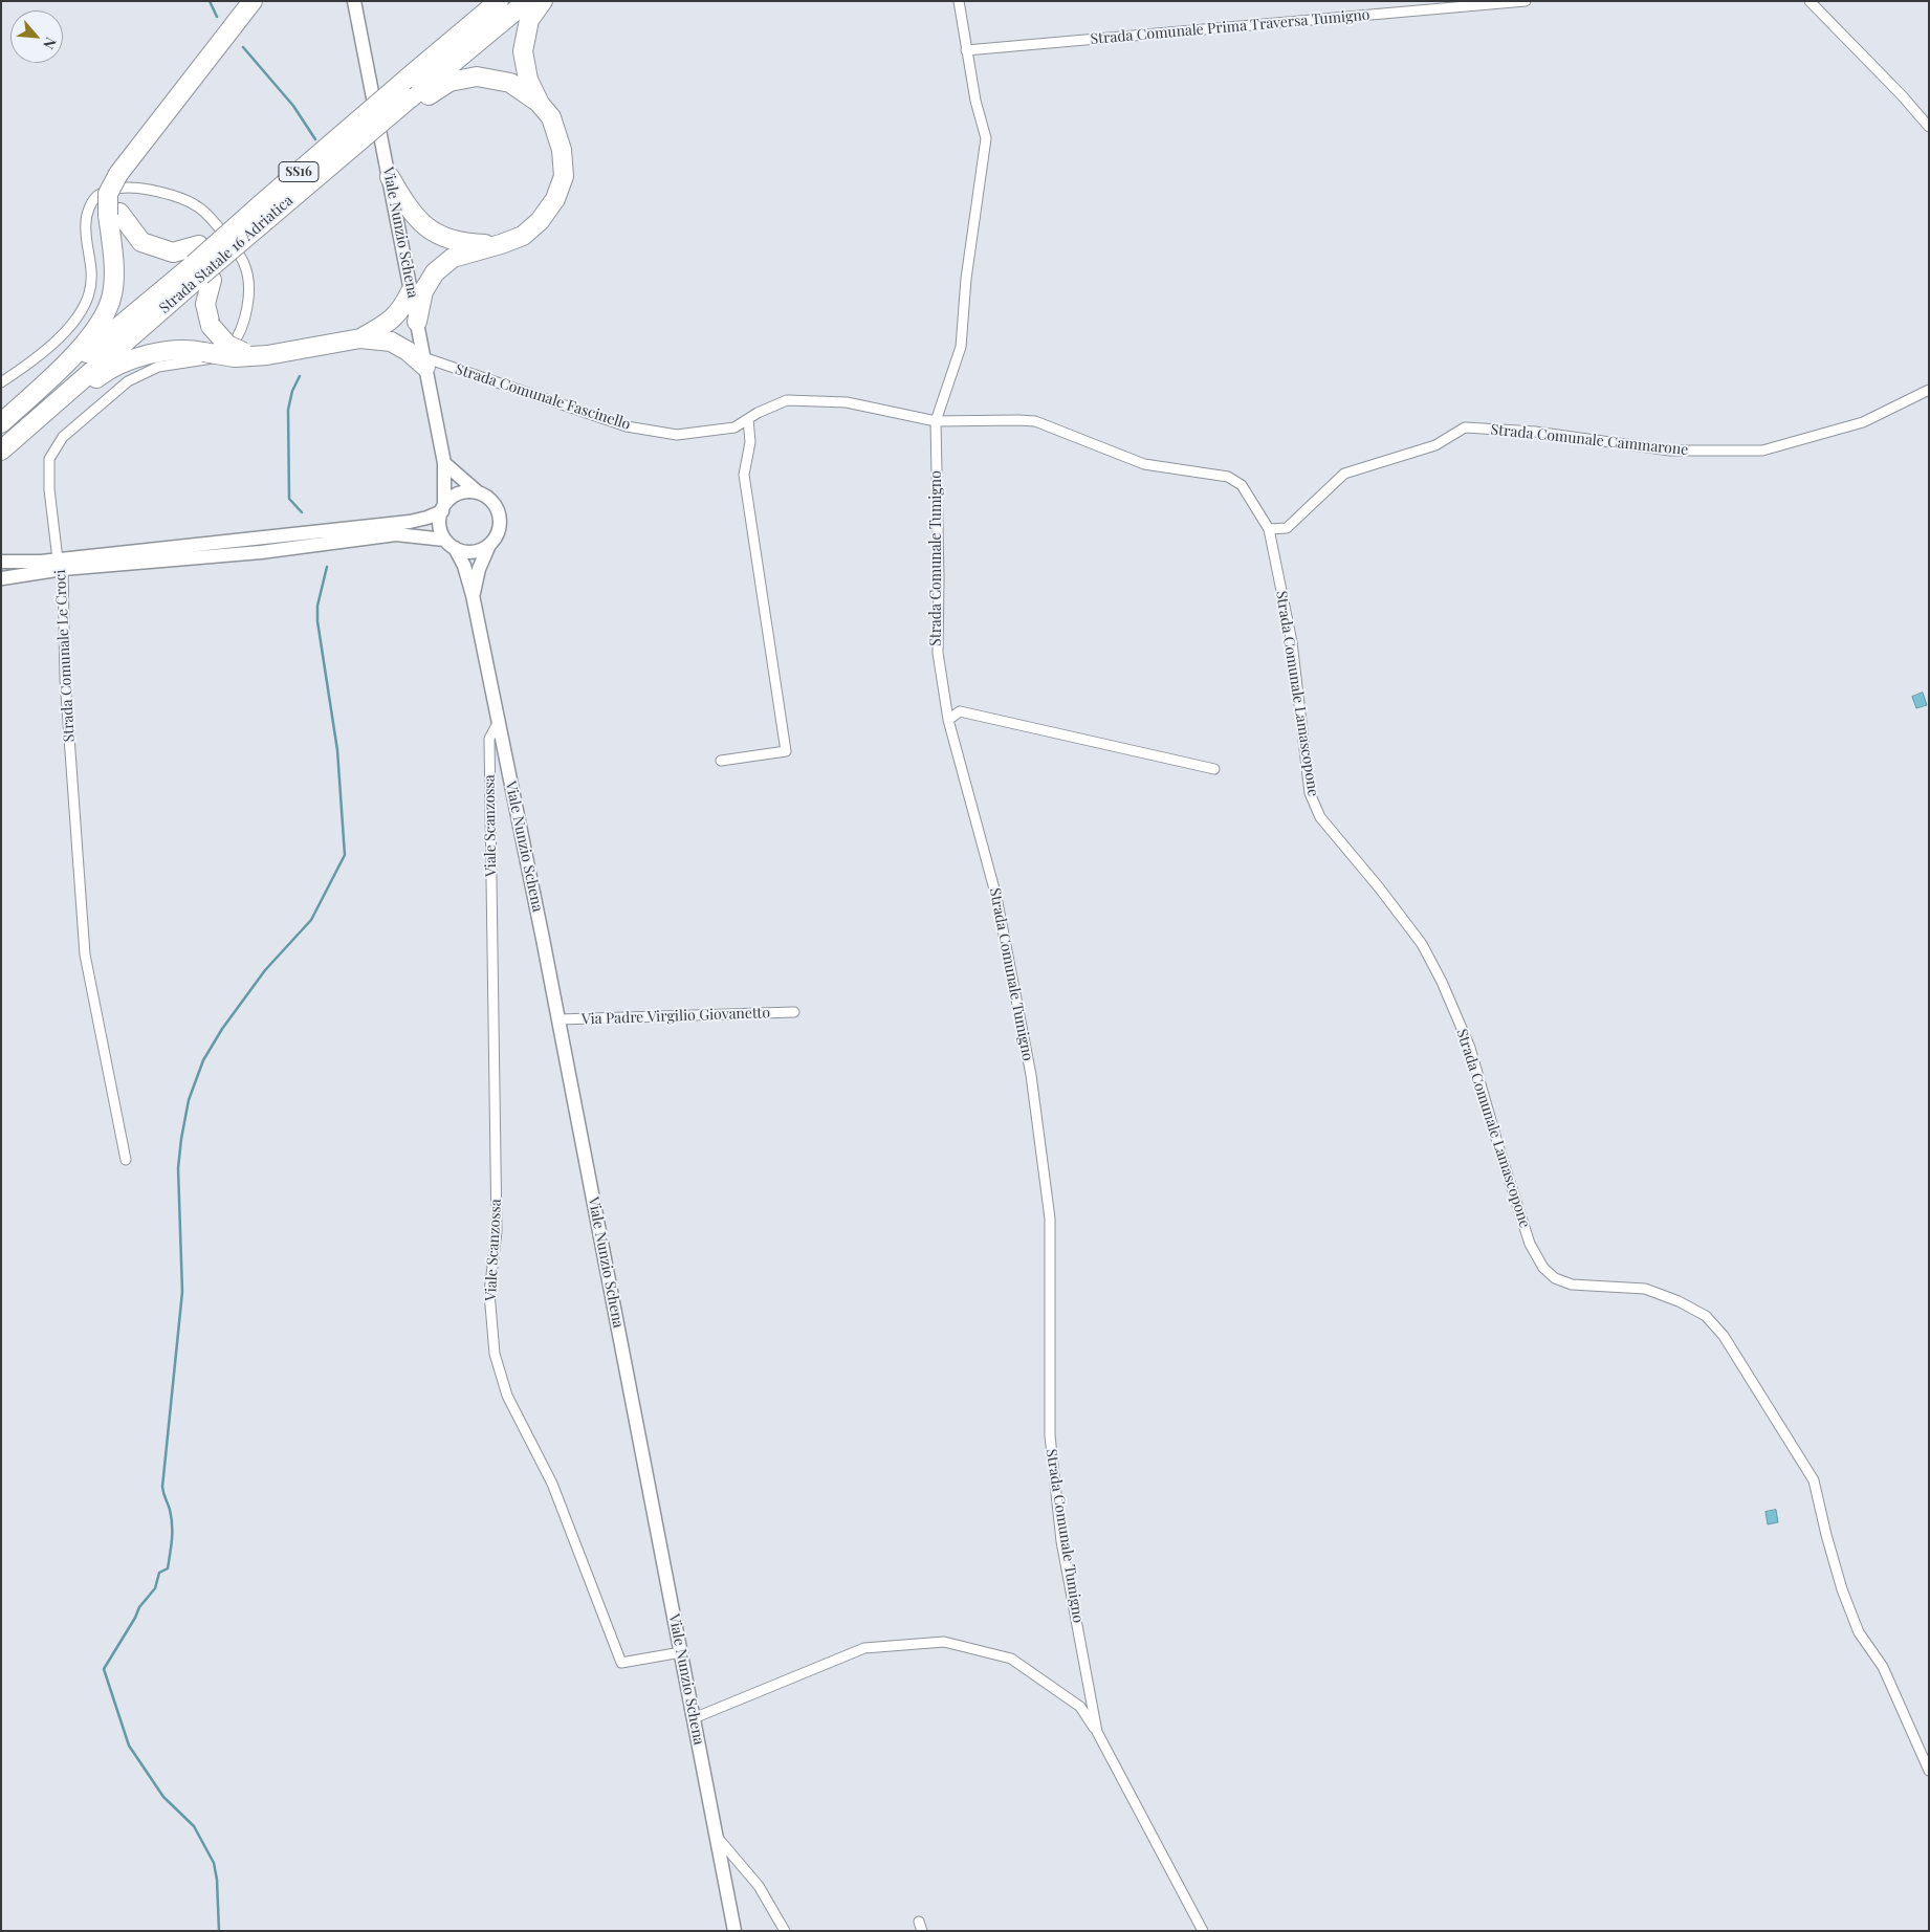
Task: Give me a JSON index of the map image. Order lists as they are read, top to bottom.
{
  "streets": {
    "highway": ["SS16", "Strada Statale 16 Adriatica"],
    "street": [
      "Strada Comunale Prima Traversa Tumigno",
      "Viale Nunzio Schena",
      "Strada Comunale Fascinello",
      "Strada Comunale Cammarone",
      "Strada Comunale Tumigno",
      "Strada Comunale Le Croci",
      "Strada Comunale Lamascopone",
      "Viale Scanzossa",
      "Via Padre Virgilio Giovanetto"
    ]
  },
  "crossings": [
    ["Strada Comunale Prima Traversa Tumigno", "Strada Comunale Tumigno"],
    ["Viale Nunzio Schena", "Strada Comunale Fascinello"],
    ["Viale Nunzio Schena", "Viale Scanzossa"],
    ["Viale Nunzio Schena", "Via Padre Virgilio Giovanetto"],
    ["Strada Comunale Fascinello", "Strada Comunale Tumigno"],
    ["Strada Comunale Fascinello", "Strada Comunale Lamascopone"],
    ["Strada Comunale Cammarone", "Strada Comunale Lamascopone"],
    ["Strada Comunale Tumigno", "Strada Comunale Lamascopone"]
  ],
  "north": "bottom right"
}
